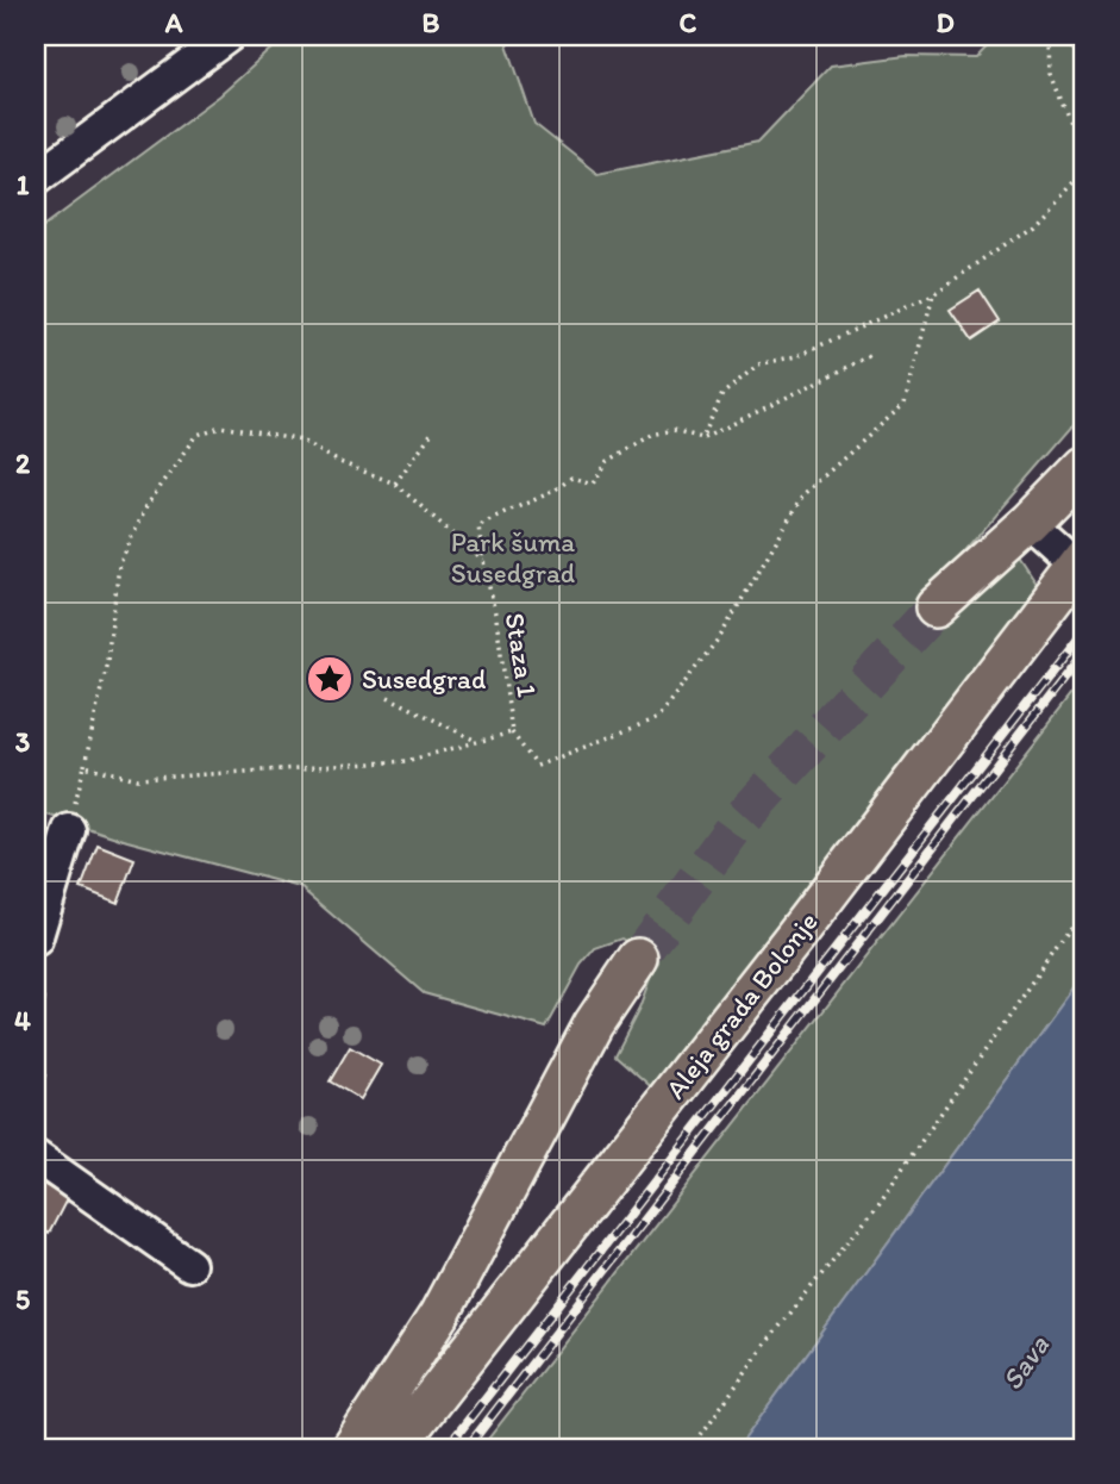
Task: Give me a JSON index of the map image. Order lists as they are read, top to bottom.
{
  "streets": {
    "main road": ["Aleja grada Bolonje"],
    "path": ["Staza 1"]
  },
  "water": ["Sava"],
  "parks": ["Park šuma Susedgrad"],
  "places": {
    "place": ["Susedgrad"]
  },
  "grid": {
    "columns": [
      "A",
      "B",
      "C",
      "D"
    ],
    "rows": [
      "1",
      "2",
      "3",
      "4",
      "5"
    ]
  }
}
